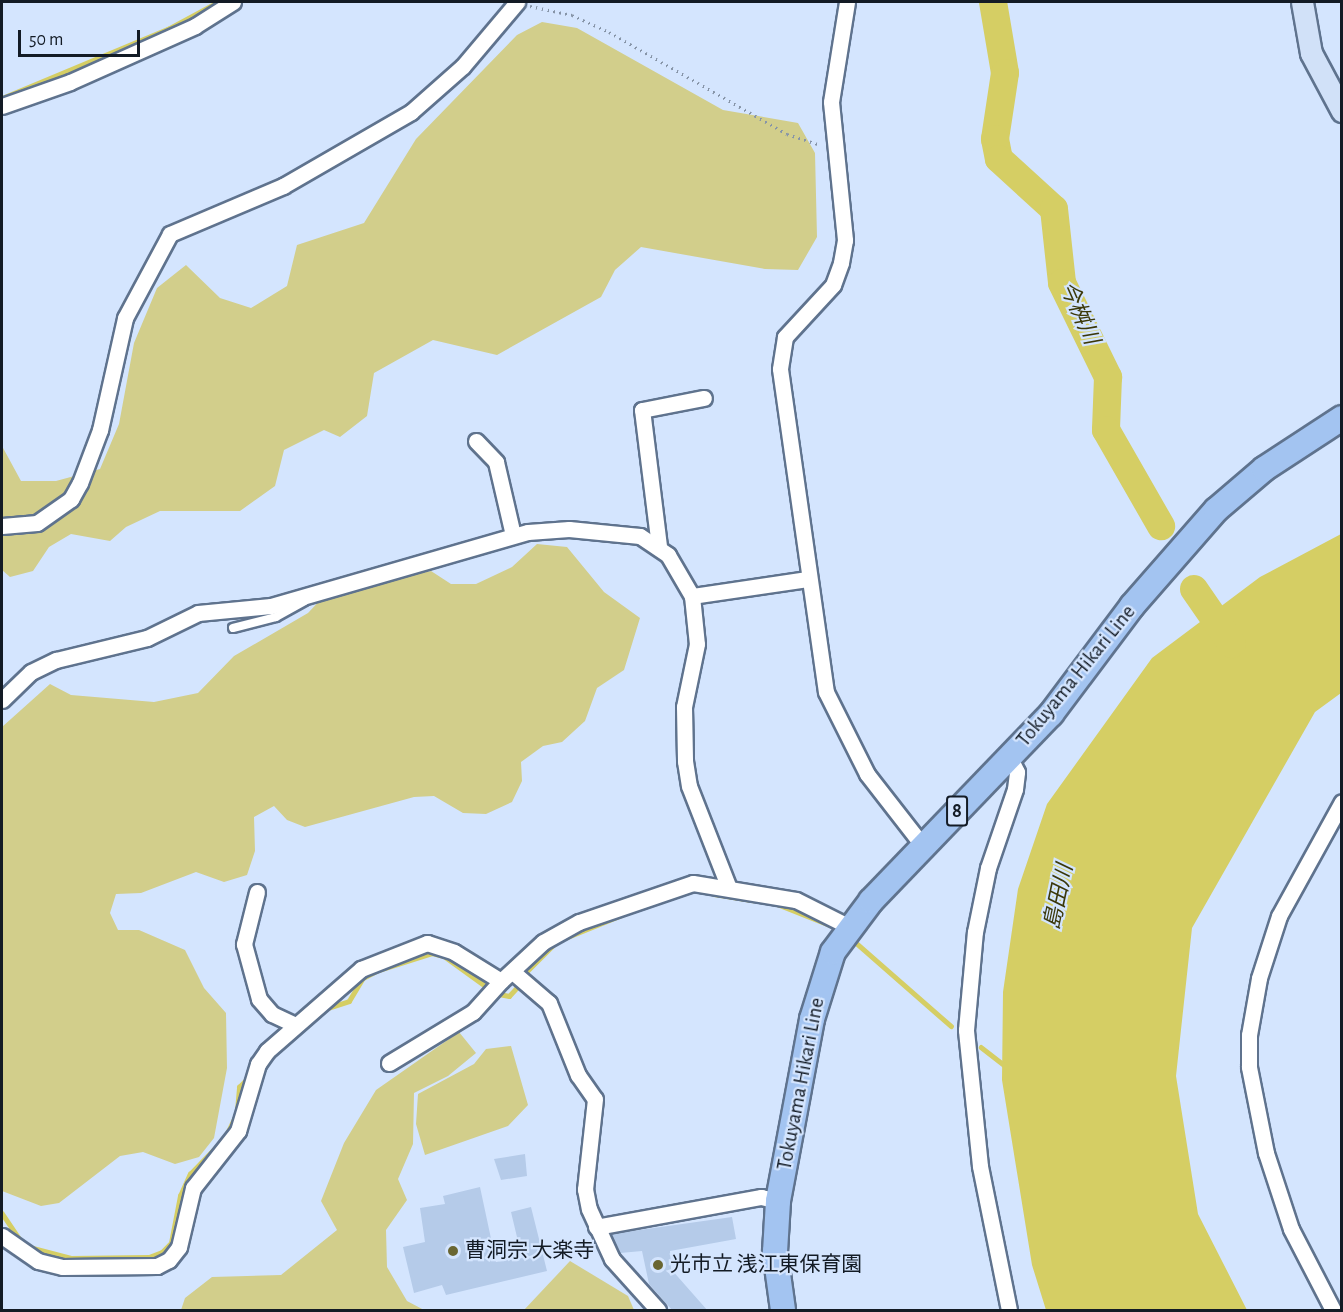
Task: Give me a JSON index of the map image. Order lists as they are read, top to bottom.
{
  "streets": {
    "main road": ["Tokuyama Hikari Line", "8"]
  },
  "water": ["今桝川", "島田川"],
  "places": ["曹洞宗 大楽寺", "光市立 浅江東保育園"],
  "scale_bar": "50 m"
}
